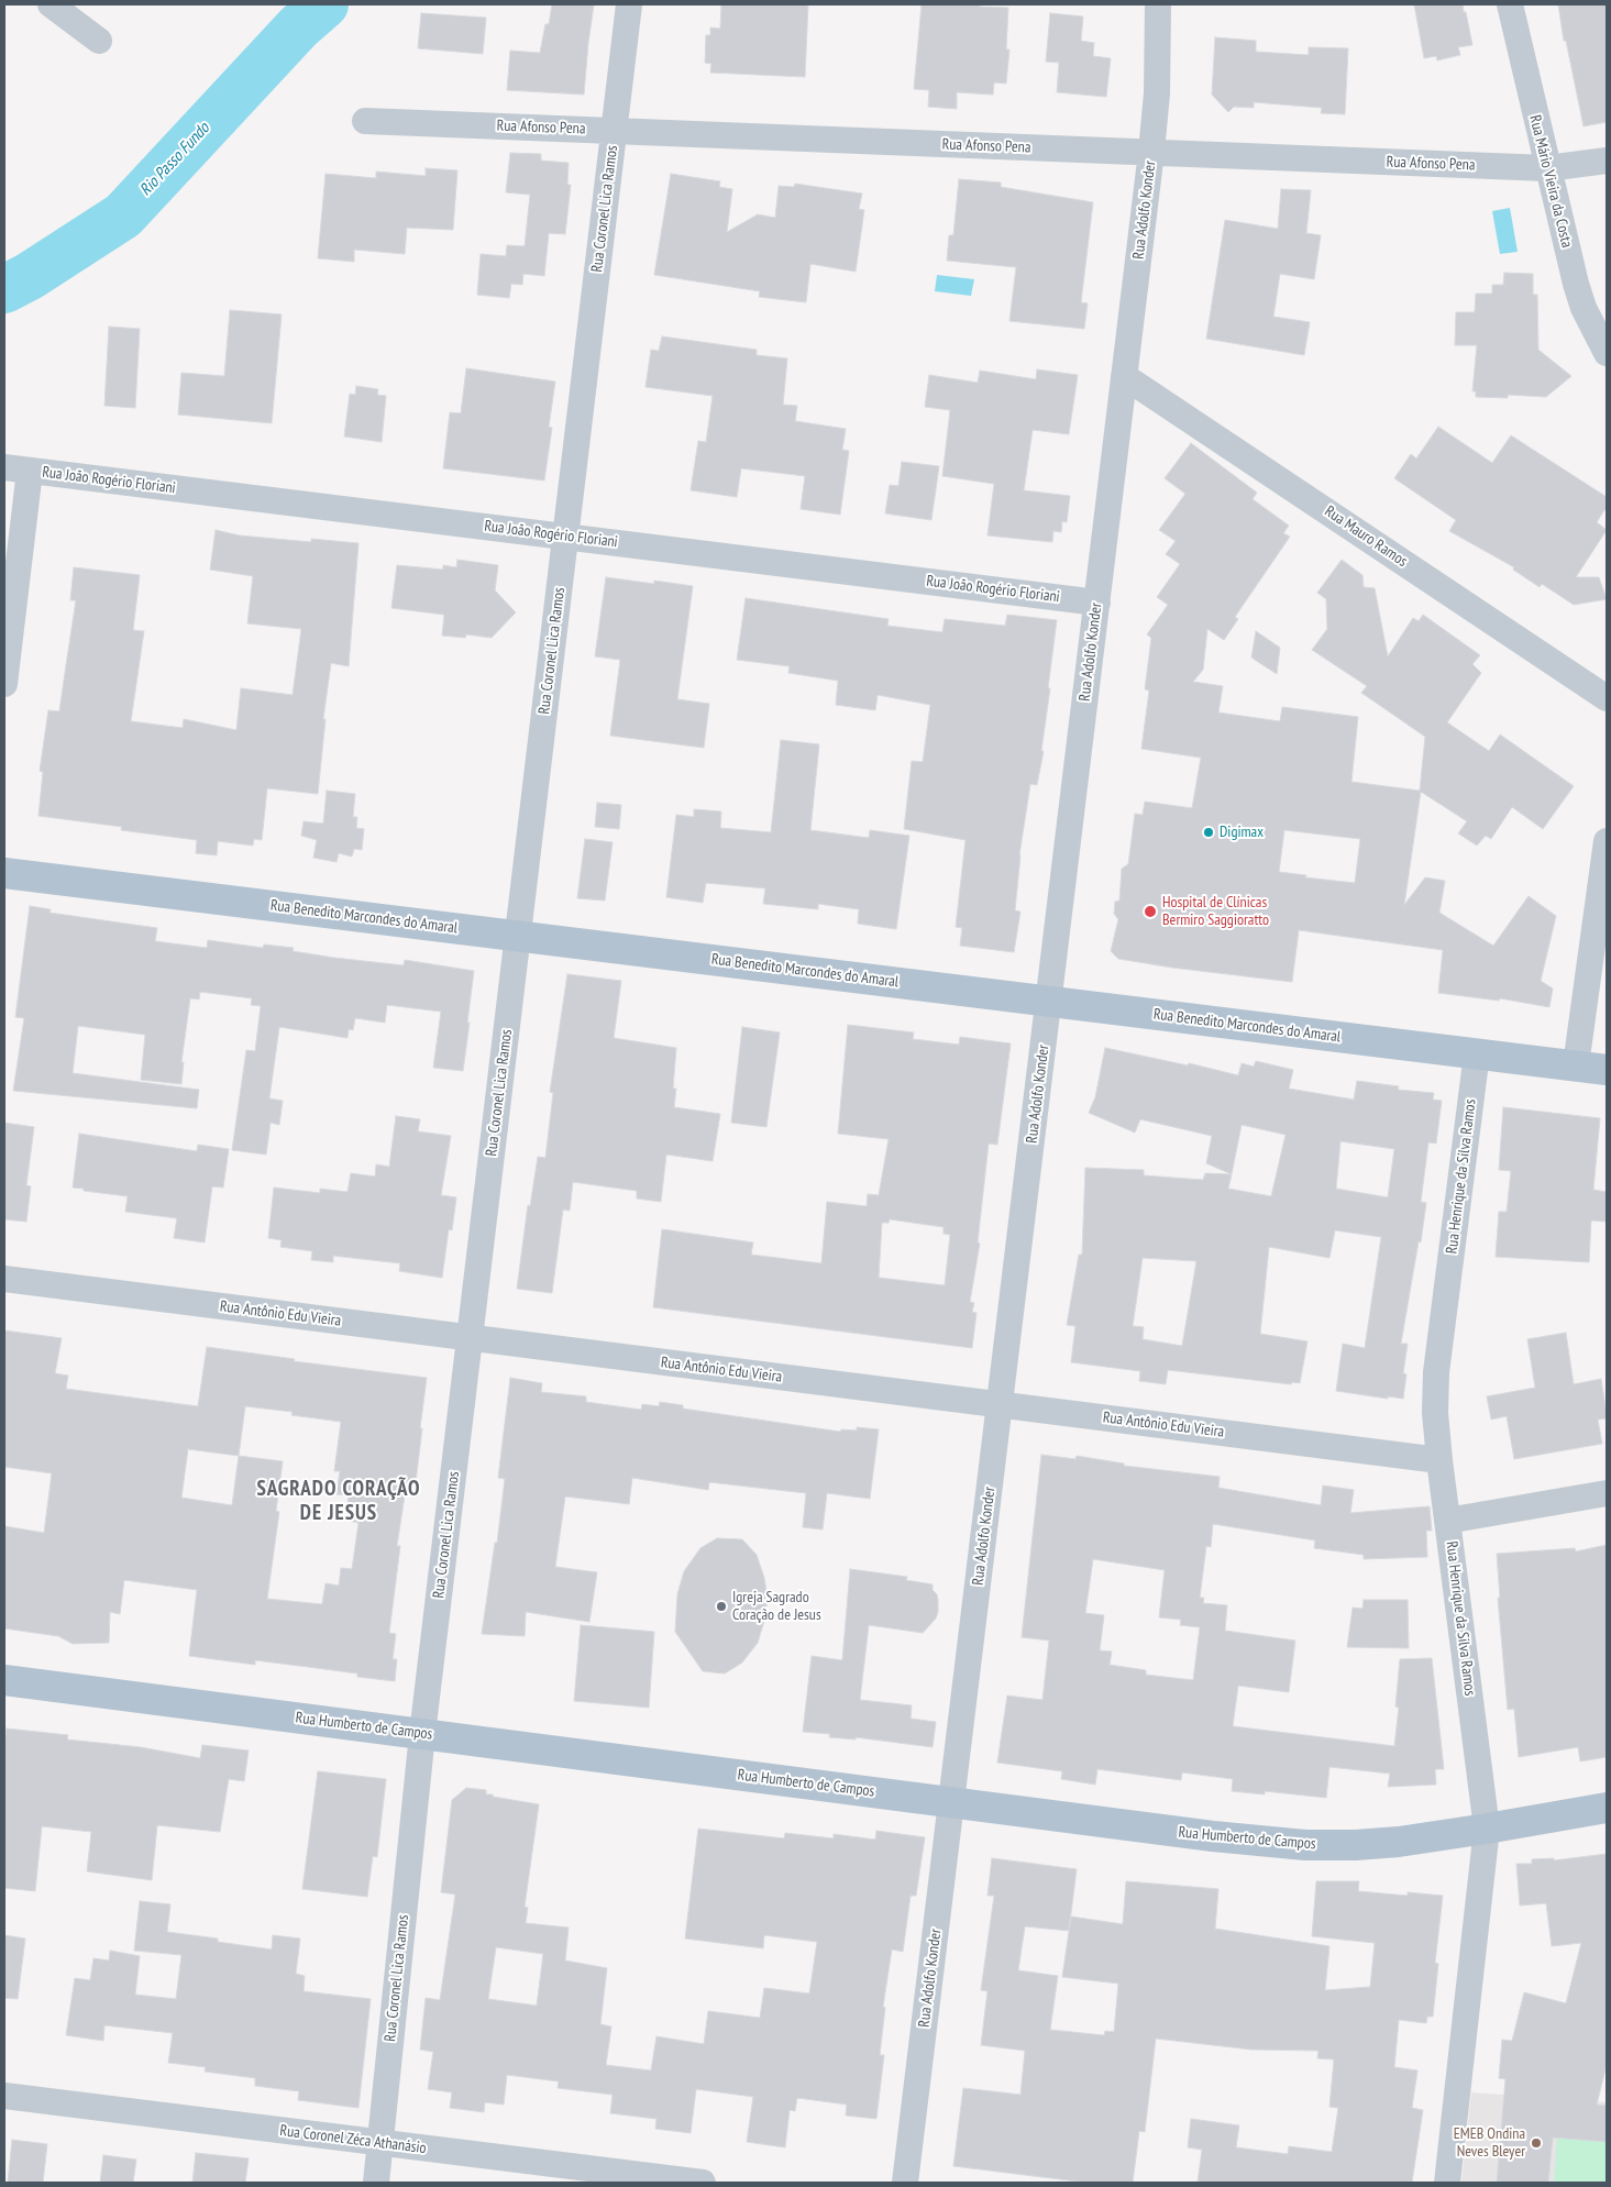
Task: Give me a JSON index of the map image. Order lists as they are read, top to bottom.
{
  "streets": {
    "main road": ["Rua Benedito Marcondes do Amaral", "Rua Humberto de Campos"],
    "street": [
      "Rua Afonso Pena",
      "Rua Mário Vieira da Costa",
      "Rua Coronel Lica Ramos",
      "Rua Adolfo Konder",
      "Rua João Rogério Floriani",
      "Rua Mauro Ramos",
      "Rua Henrique da Silva Ramos",
      "Rua Antônio Edu Vieira",
      "Rua Coronel Zéca Athanásio"
    ]
  },
  "crossings": [
    ["Rua Afonso Pena", "Rua Mário Vieira da Costa"],
    ["Rua Afonso Pena", "Rua Coronel Lica Ramos"],
    ["Rua Afonso Pena", "Rua Adolfo Konder"],
    ["Rua Coronel Lica Ramos", "Rua João Rogério Floriani"],
    ["Rua Coronel Lica Ramos", "Rua Benedito Marcondes do Amaral"],
    ["Rua Coronel Lica Ramos", "Rua Antônio Edu Vieira"],
    ["Rua Coronel Lica Ramos", "Rua Humberto de Campos"],
    ["Rua Coronel Lica Ramos", "Rua Coronel Zéca Athanásio"],
    ["Rua Adolfo Konder", "Rua João Rogério Floriani"],
    ["Rua Adolfo Konder", "Rua Mauro Ramos"],
    ["Rua Adolfo Konder", "Rua Benedito Marcondes do Amaral"],
    ["Rua Adolfo Konder", "Rua Antônio Edu Vieira"],
    ["Rua Adolfo Konder", "Rua Humberto de Campos"],
    ["Rua Benedito Marcondes do Amaral", "Rua Henrique da Silva Ramos"],
    ["Rua Henrique da Silva Ramos", "Rua Antônio Edu Vieira"],
    ["Rua Henrique da Silva Ramos", "Rua Humberto de Campos"]
  ],
  "districts": ["SAGRADO CORAÇÃO DE JESUS"],
  "water": ["Rio Passo Fundo"],
  "places": [
    "Digimax",
    "Hospital de Clínicas Bermiro Saggioratto",
    "Igreja Sagrado Coração de Jesus",
    "EMEB Ondina Neves Bleyer"
  ]
}
